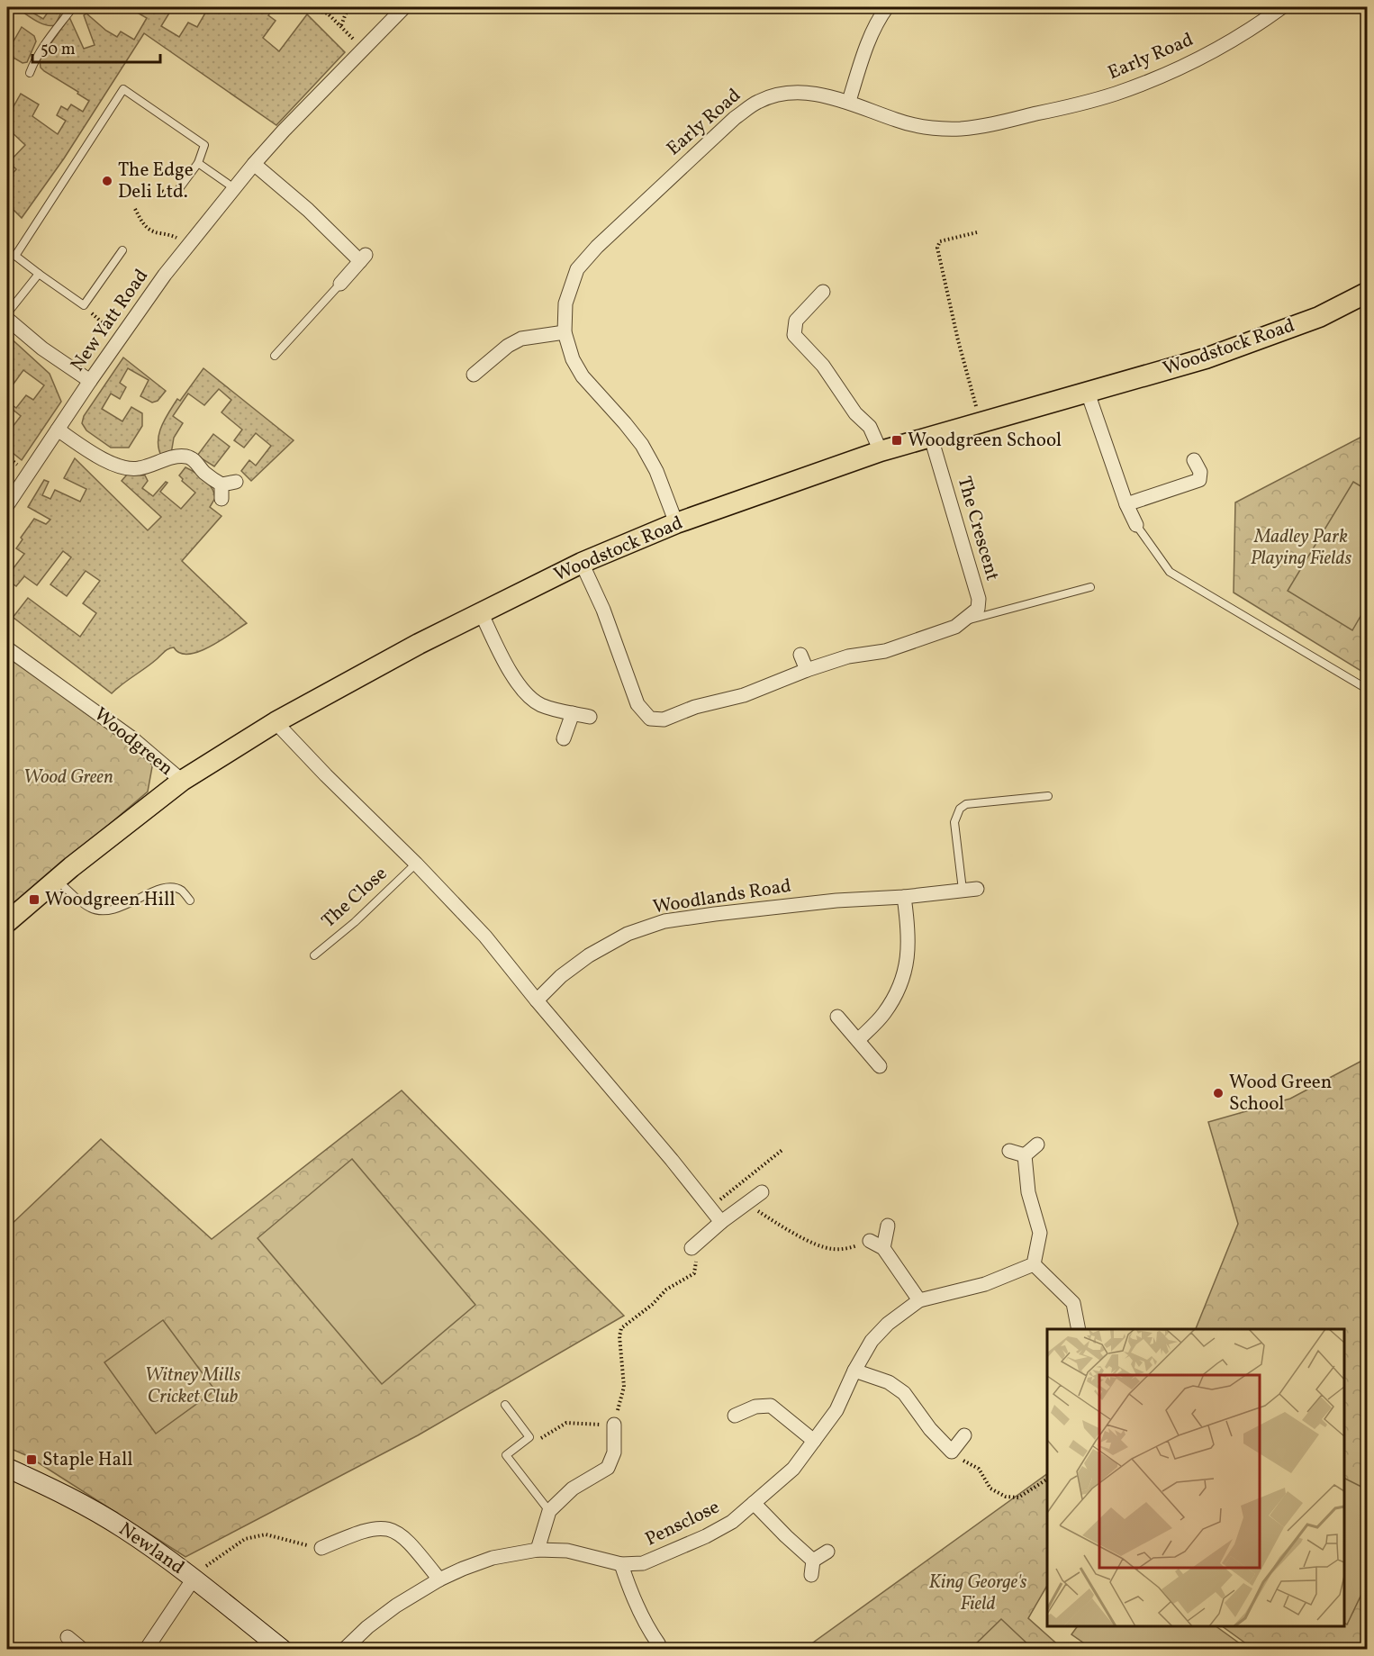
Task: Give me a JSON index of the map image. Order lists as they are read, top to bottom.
{
  "streets": {
    "main road": ["Woodstock Road", "Woodgreen", "Newland"],
    "street": [
      "Early Road",
      "New Yatt Road",
      "The Crescent",
      "Woodlands Road",
      "Pensclose"
    ],
    "lane": ["The Close"]
  },
  "crossings": [
    ["Early Road", "Woodstock Road"],
    ["Woodstock Road", "The Crescent"],
    ["Woodstock Road", "Woodgreen"]
  ],
  "parks": [
    "Madley Park Playing Fields",
    "Wood Green",
    "Witney Mills Cricket Club",
    "King George's Field"
  ],
  "places": {
    "other": ["The Edge Deli Ltd.", "Wood Green School"],
    "transit": ["Woodgreen School", "Woodgreen Hill", "Staple Hall"]
  },
  "scale_bar": "50 m"
}
